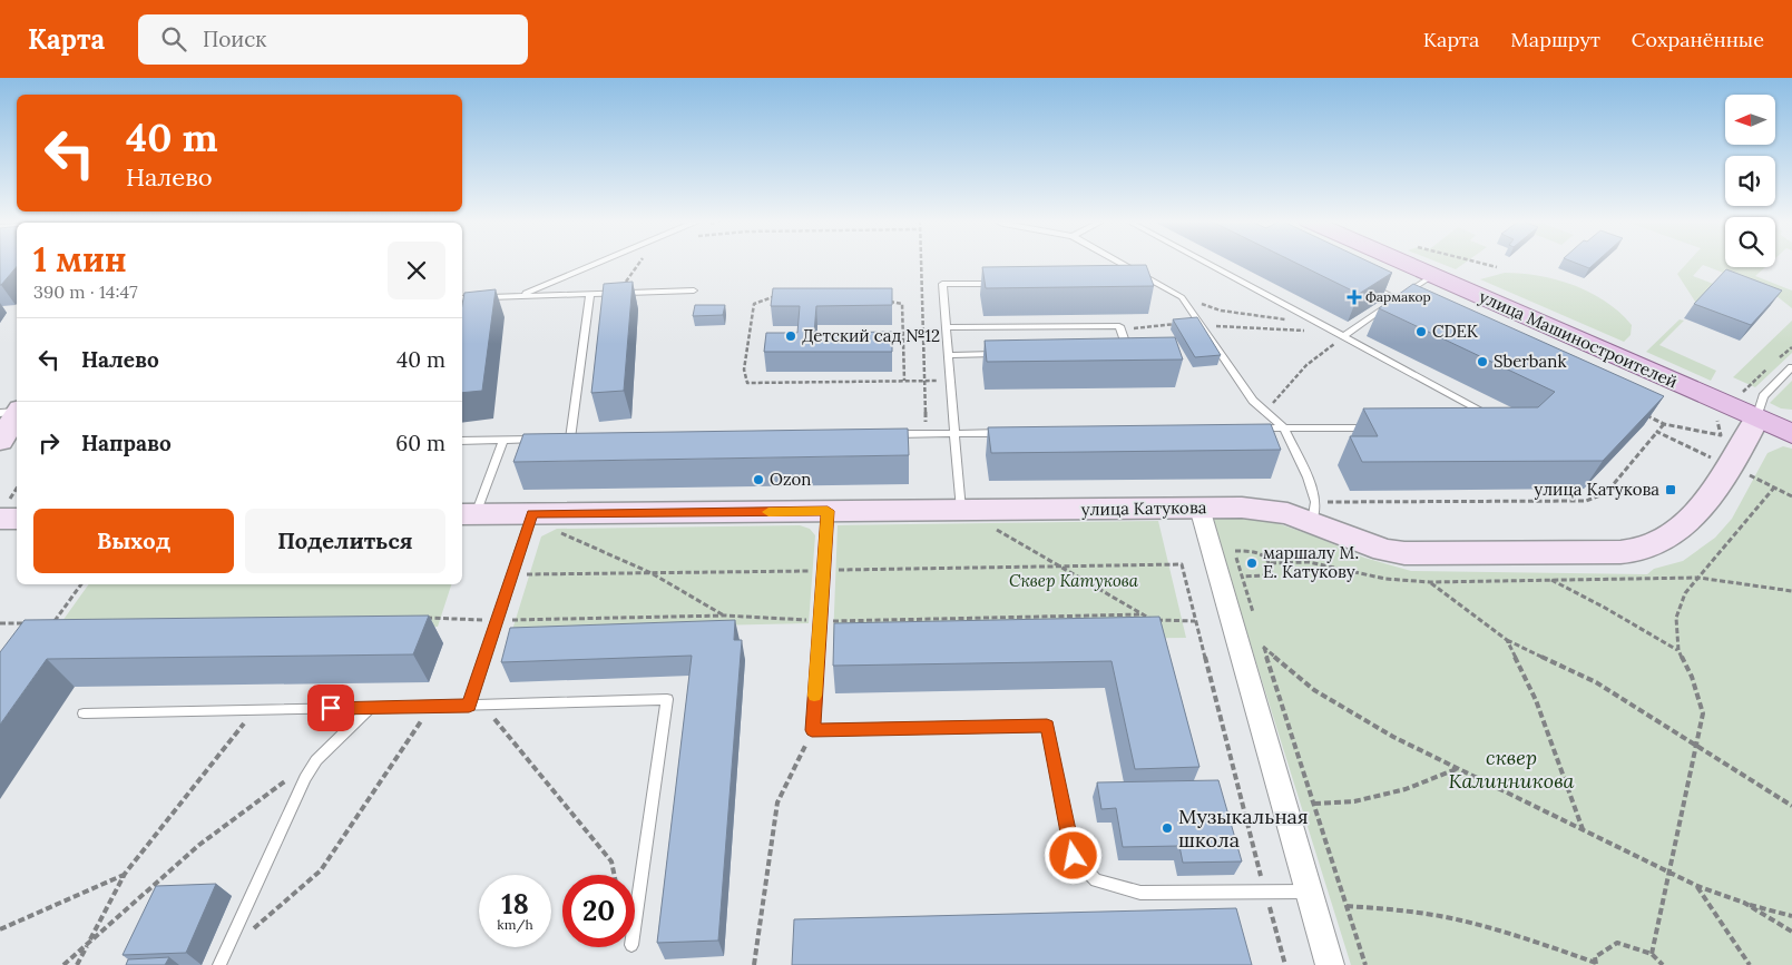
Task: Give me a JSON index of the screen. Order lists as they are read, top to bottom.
{
  "streets": {
    "main road": ["улица Машиностроителей"],
    "street": ["улица Катукова"]
  },
  "crossings": [
    ["улица Машиностроителей", "улица Катукова"]
  ],
  "parks": ["Сквер Катукова", "сквер Калинникова"],
  "places": {
    "health": ["Фармакор"],
    "other": [
      "CDEK",
      "Детский сад №12",
      "Sberbank",
      "Ozon",
      "маршалу М. Е. Катукову",
      "Музыкальная школа"
    ],
    "transit": ["улица Катукова"]
  },
  "north": "left",
  "page": {
    "header": "Карта",
    "search": "Поиск",
    "nav": ["Карта", "Маршрут", "Сохранённые"],
    "turn": ["40 m", "Налево"],
    "heading": ["1 мин", "390 m · 14:47"],
    "list": [
      {
        "name": "Налево",
        "value": "40 m"
      },
      {
        "name": "Направо",
        "value": "60 m"
      }
    ],
    "buttons": ["Выход", "Поделиться"],
    "speed": "18 km/h",
    "limit": "20"
  }
}
